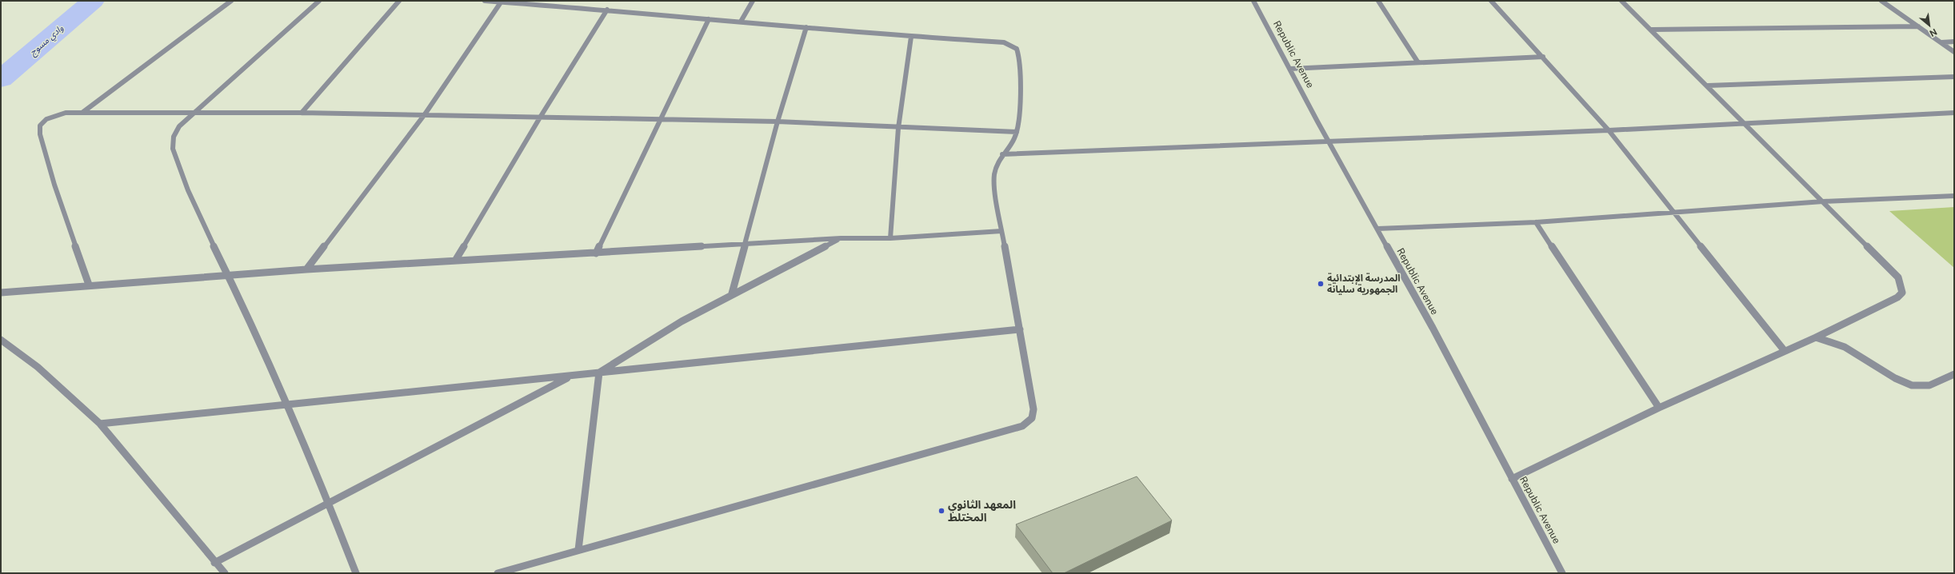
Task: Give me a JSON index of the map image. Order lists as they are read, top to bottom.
{
  "streets": {
    "street": ["Republic Avenue"]
  },
  "water": ["وادي مسوج"],
  "places": ["المدرسة الإبتدائية الجمهورية سليانة", "المعهد الثانوي المختلط"],
  "north": "bottom right"
}
